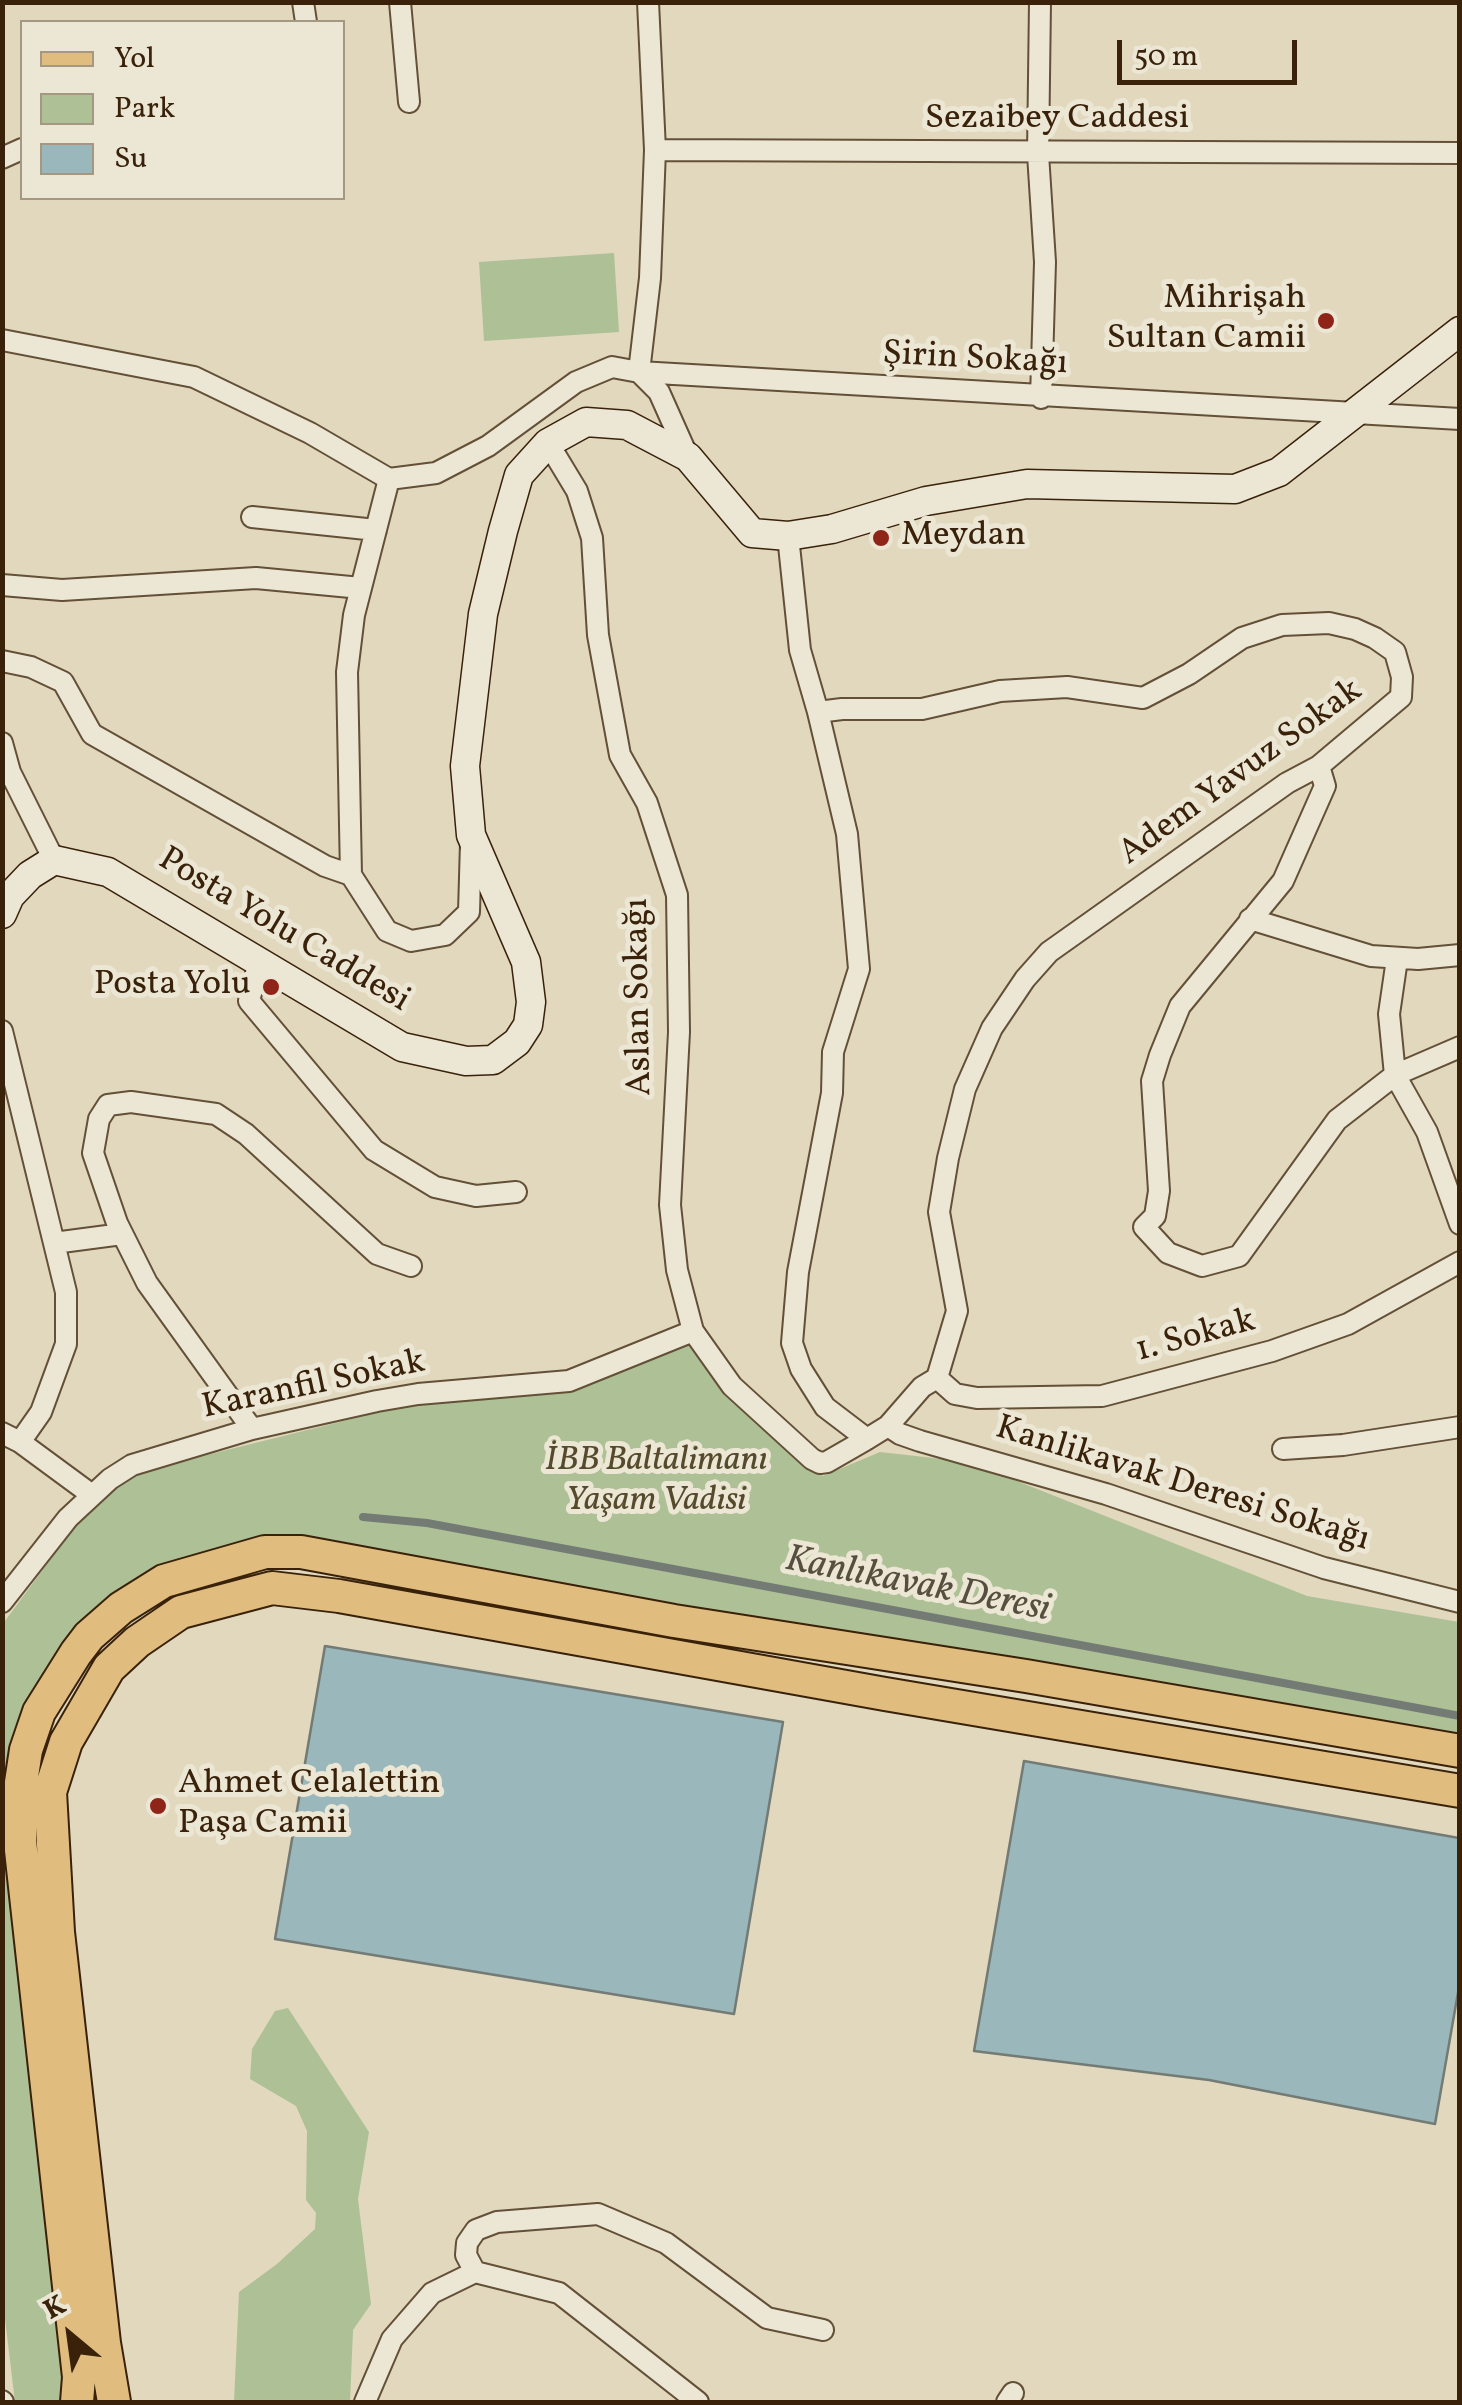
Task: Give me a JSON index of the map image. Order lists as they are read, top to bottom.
{
  "streets": {
    "street": [
      "Sezaibey Caddesi",
      "Şirin Sokağı",
      "Adem Yavuz Sokak",
      "Posta Yolu Caddesi",
      "Aslan Sokağı",
      "1. Sokak",
      "Karanfil Sokak",
      "Kanlikavak Deresi Sokağı"
    ]
  },
  "crossings": [
    ["Şirin Sokağı", "Posta Yolu Caddesi"],
    ["Adem Yavuz Sokak", "1. Sokak"],
    ["Posta Yolu Caddesi", "Aslan Sokağı"],
    ["Aslan Sokağı", "Karanfil Sokak"]
  ],
  "water": ["Kanlıkavak Deresi"],
  "parks": ["İBB Baltalimanı Yaşam Vadisi"],
  "places": [
    "Mihrişah Sultan Camii",
    "Meydan",
    "Posta Yolu",
    "Ahmet Celalettin Paşa Camii"
  ],
  "legend": ["Yol", "Park", "Su"],
  "scale_bar": "50 m",
  "north": "top left"
}
